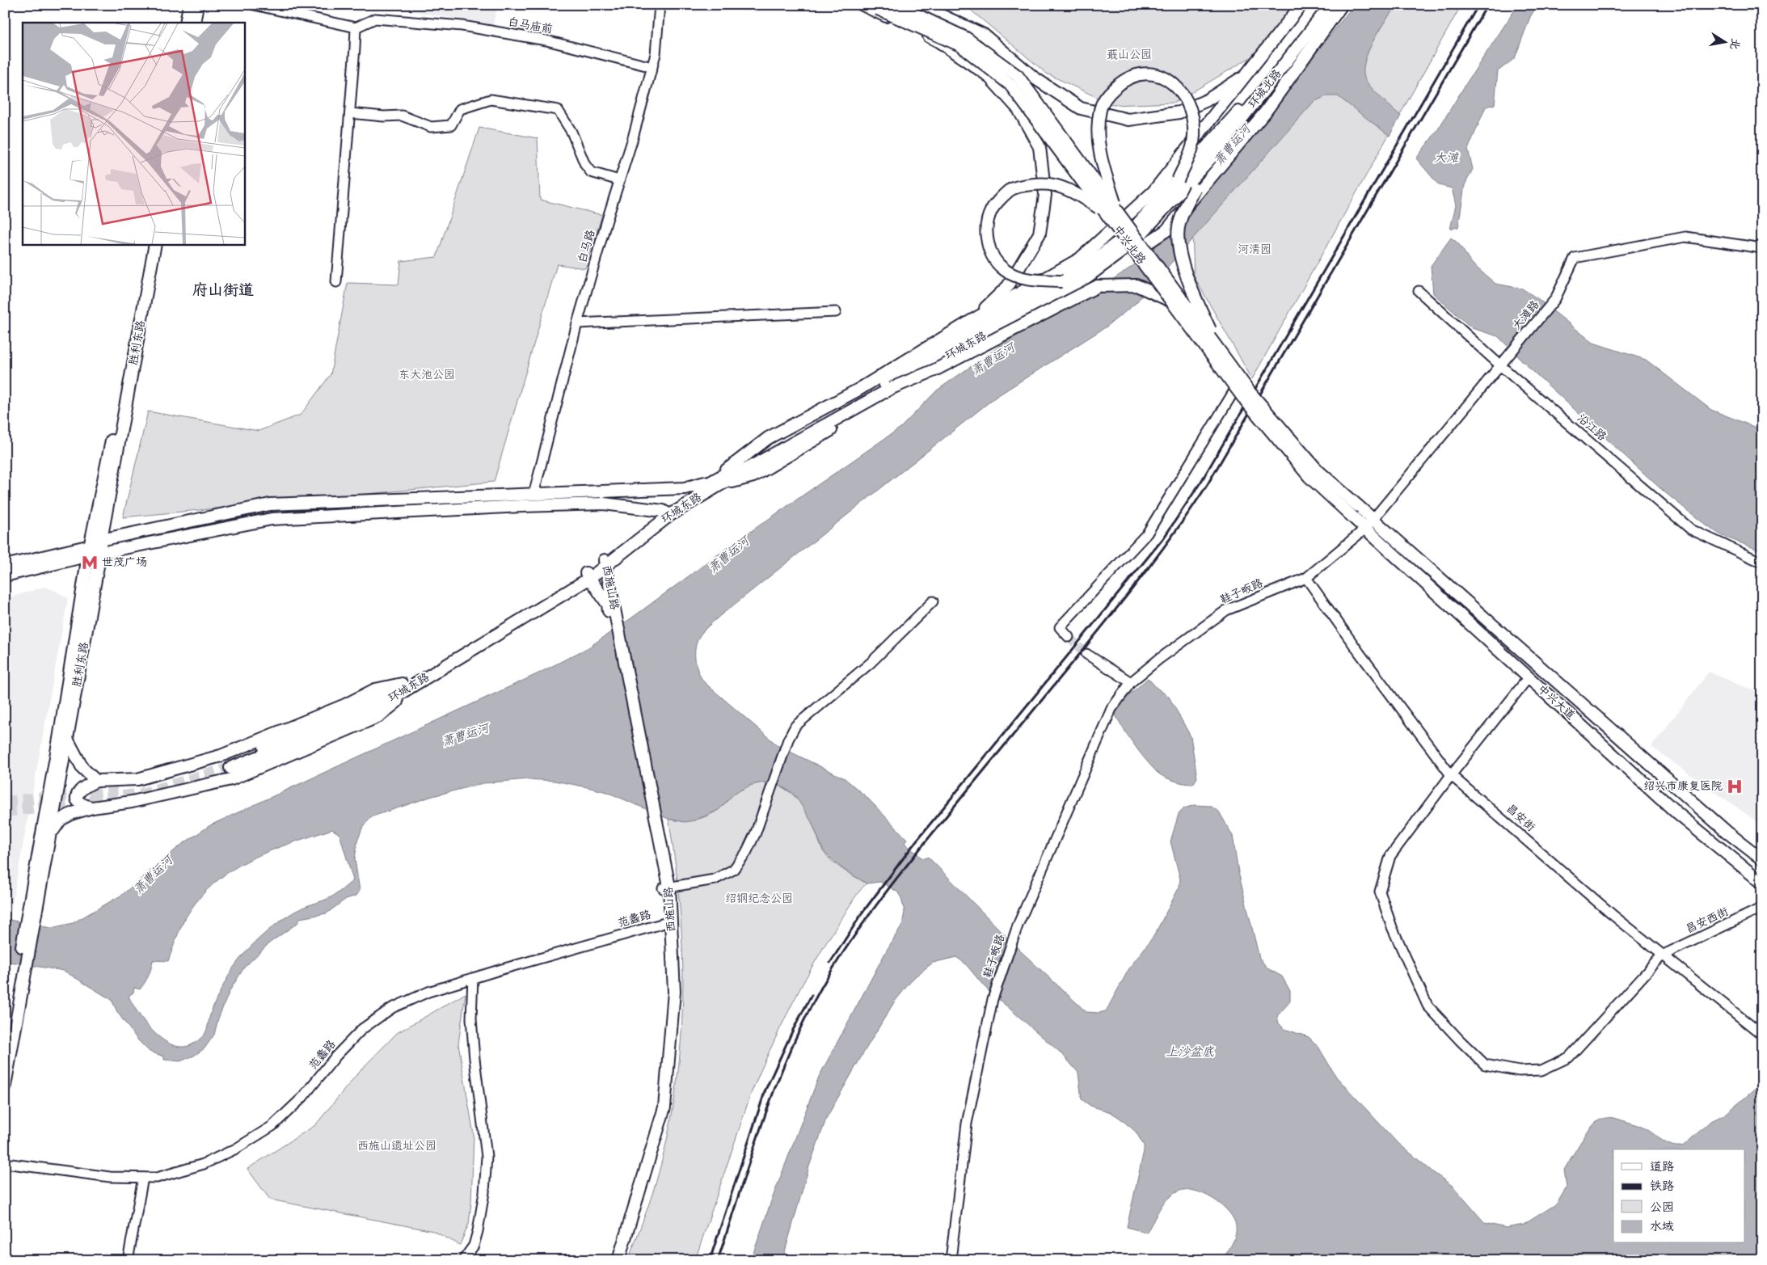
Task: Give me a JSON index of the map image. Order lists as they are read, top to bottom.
{
  "streets": {
    "main road": [
      "环城北路",
      "中兴北路",
      "胜利东路",
      "环城东路",
      "西施山路",
      "中兴大道"
    ],
    "street": [
      "白马庙前",
      "白马路",
      "大滩路",
      "沿江路",
      "鞋子畈路",
      "昌安街",
      "范蠡路",
      "昌安西街"
    ]
  },
  "crossings": [
    ["白马庙前", "白马路"],
    ["环城北路", "环城东路"],
    ["中兴北路", "中兴大道"],
    ["大滩路", "沿江路"],
    ["大滩路", "鞋子畈路"],
    ["大滩路", "中兴大道"],
    ["环城东路", "西施山路"],
    ["西施山路", "范蠡路"],
    ["鞋子畈路", "中兴大道"],
    ["鞋子畈路", "昌安街"],
    ["昌安街", "昌安西街"]
  ],
  "districts": ["府山街道"],
  "water": ["萧曹运河", "大滩", "上沙盆底"],
  "parks": [
    "蕺山公园",
    "河清园",
    "东大池公园",
    "绍钢纪念公园",
    "西施山遗址公园"
  ],
  "places": {
    "metro station": ["世茂广场"],
    "hospital": ["绍兴市康复医院"]
  },
  "legend": [
    "道路",
    "铁路",
    "公园",
    "水域"
  ],
  "north": "right"
}
